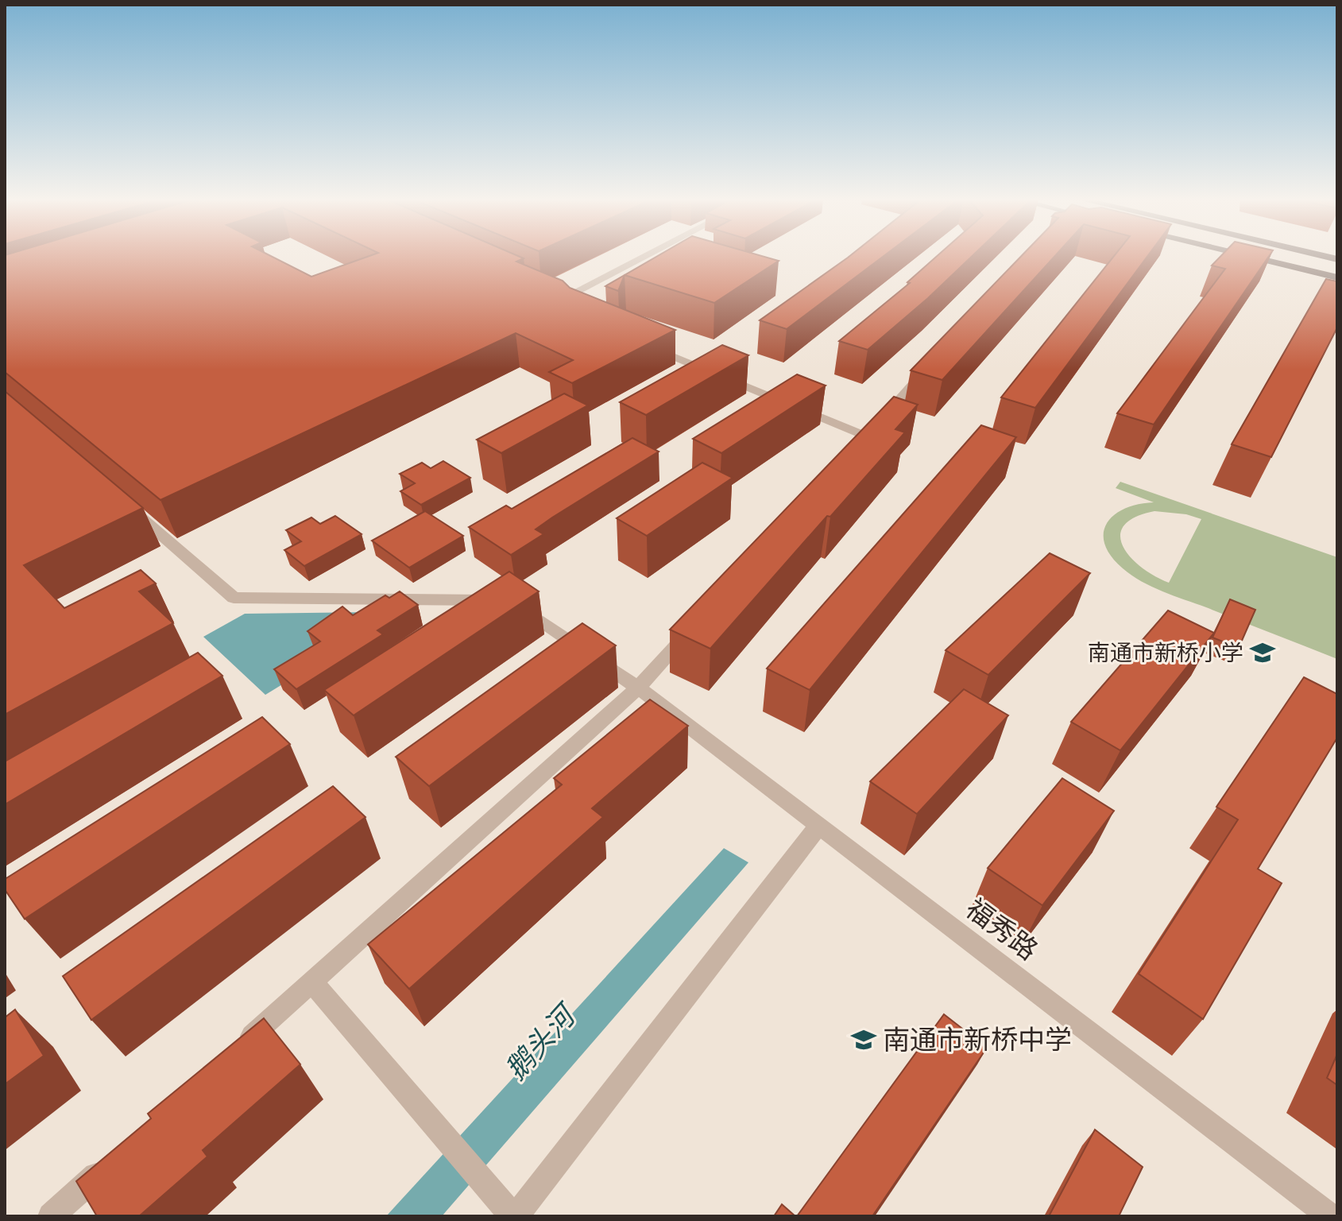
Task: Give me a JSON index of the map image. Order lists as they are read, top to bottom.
{
  "streets": {
    "street": ["福秀路"]
  },
  "water": ["鹅头河"],
  "places": {
    "school or university": ["南通市新桥小学", "南通市新桥中学"]
  }
}
